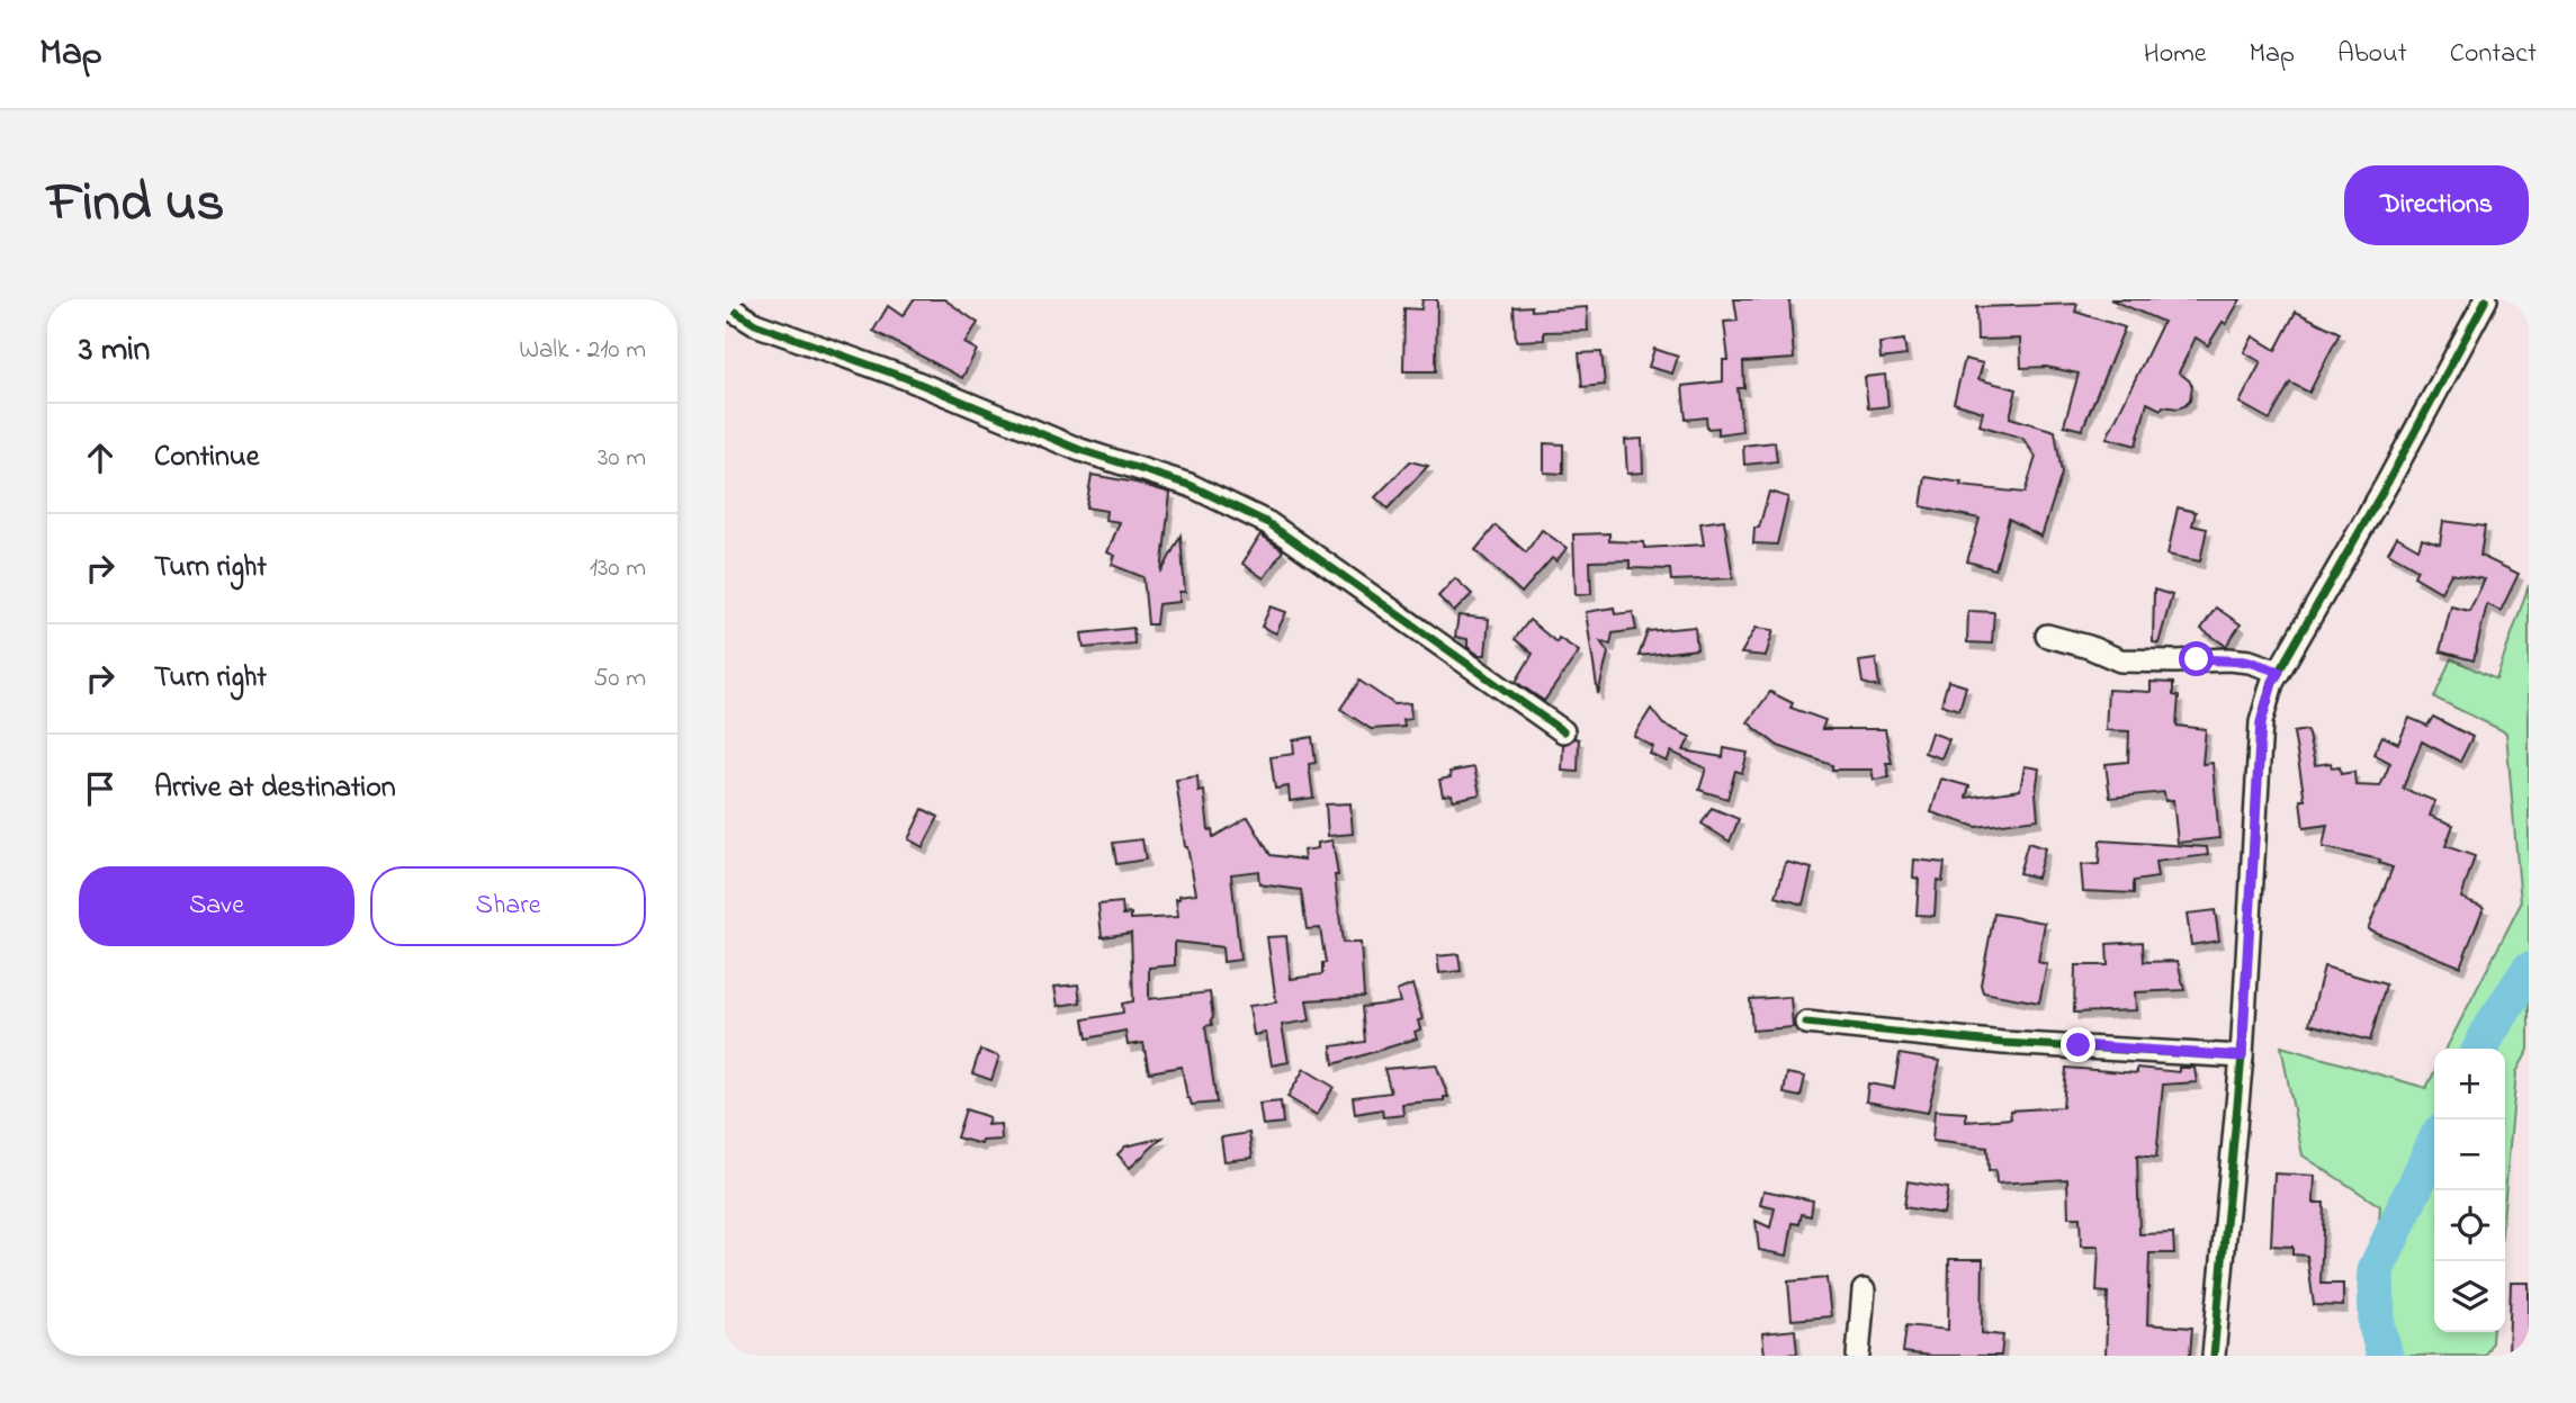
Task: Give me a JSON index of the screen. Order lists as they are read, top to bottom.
{
  "page": {
    "header": "Map",
    "nav": [
      "Home",
      "Map",
      "About",
      "Contact"
    ],
    "title": "Find us",
    "buttons": [
      "Directions",
      ["Save", "Share"]
    ],
    "heading": ["3 min", "Walk · 210 m"],
    "list": [
      ["Continue", "30 m"],
      ["Turn right", "130 m"],
      ["Turn right", "50 m"],
      "Arrive at destination"
    ],
    "map_buttons": ["+", "−"]
  }
}
